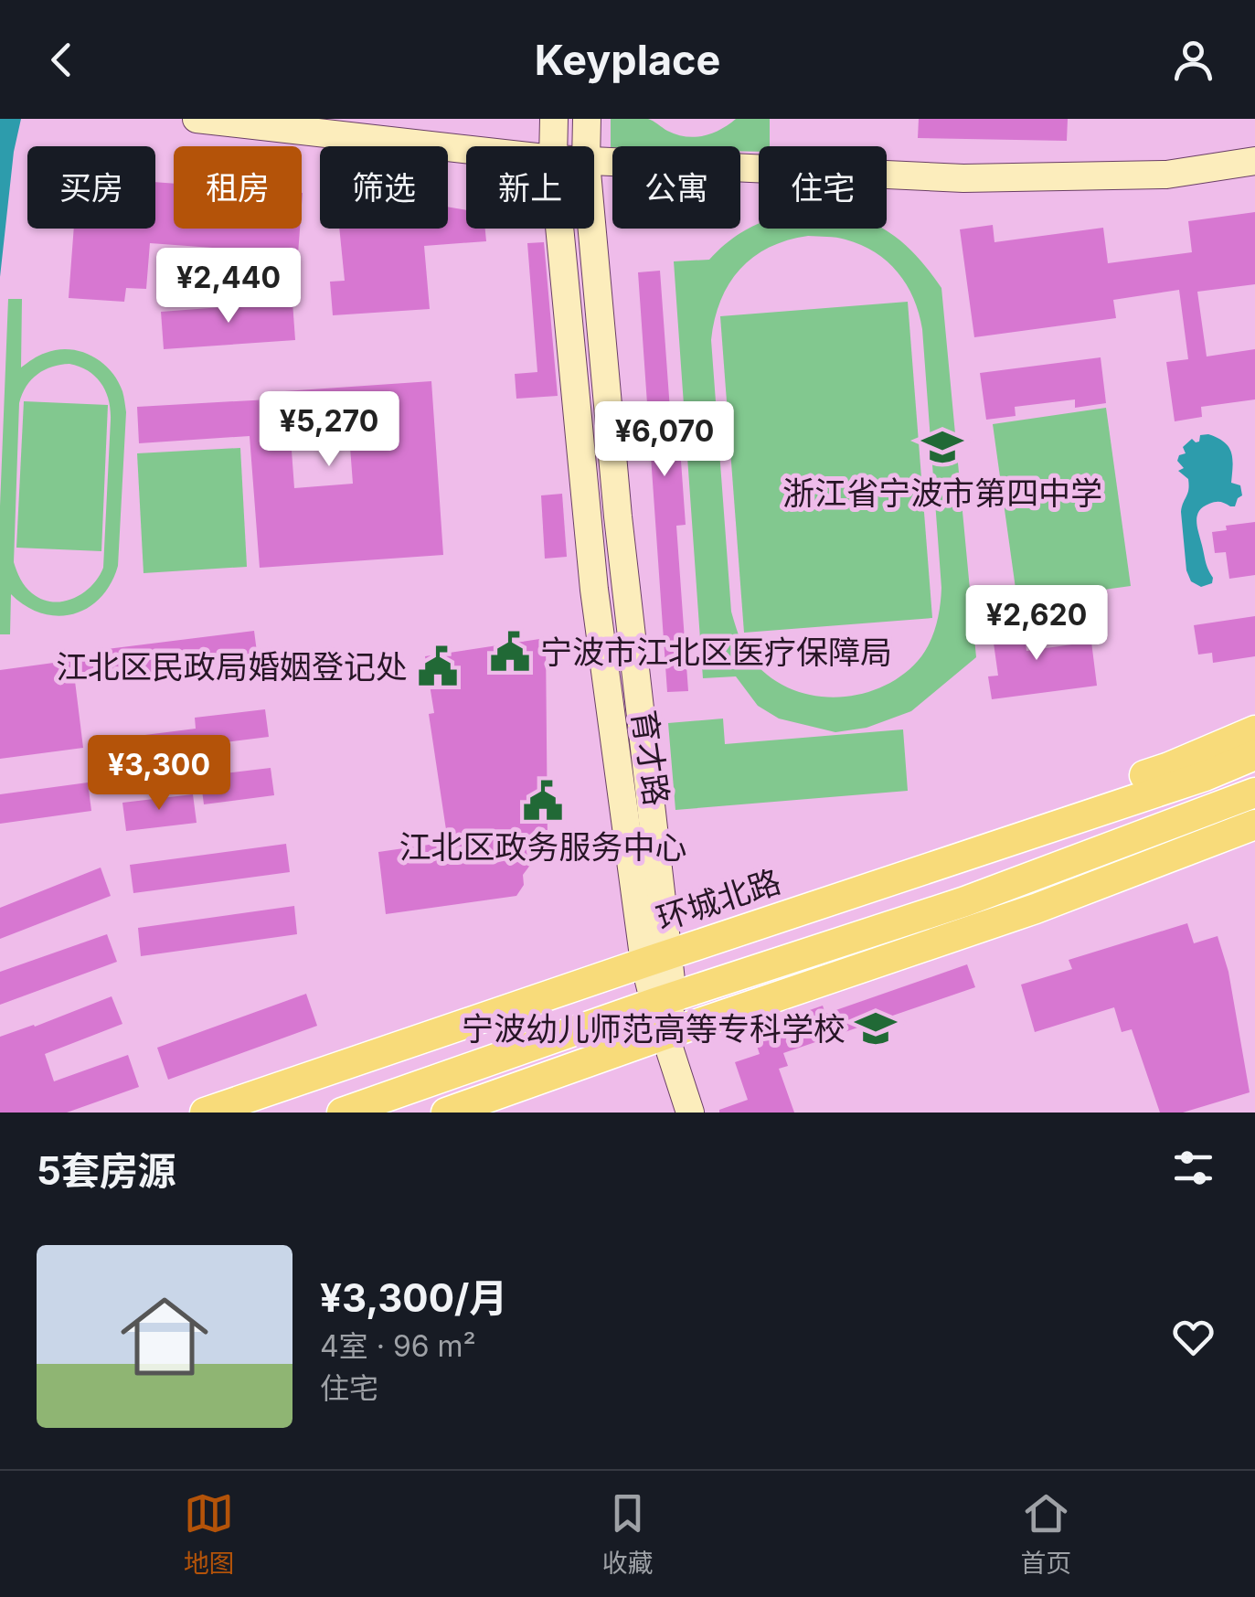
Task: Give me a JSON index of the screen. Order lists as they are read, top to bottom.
{
  "streets": {
    "main road": ["育才路", "环城北路"]
  },
  "crossings": [
    ["育才路", "环城北路"]
  ],
  "places": {
    "school or university": ["浙江省宁波市第四中学", "宁波幼儿师范高等专科学校"],
    "public building": ["宁波市江北区医疗保障局", "江北区民政局婚姻登记处", "江北区政务服务中心"]
  },
  "page": {
    "header": "Keyplace",
    "chip": [
      "买房",
      "租房",
      "筛选",
      "新上",
      "公寓",
      "住宅"
    ],
    "price": [
      "¥2,440",
      "¥5,270",
      "¥6,070",
      "¥2,620",
      "¥3,300"
    ],
    "heading": "5套房源",
    "list": [
      {
        "name": "¥3,300/月",
        "note": "4室 · 96 m² · 住宅"
      }
    ],
    "tabs": ["地图", "收藏", "首页"]
  }
}
